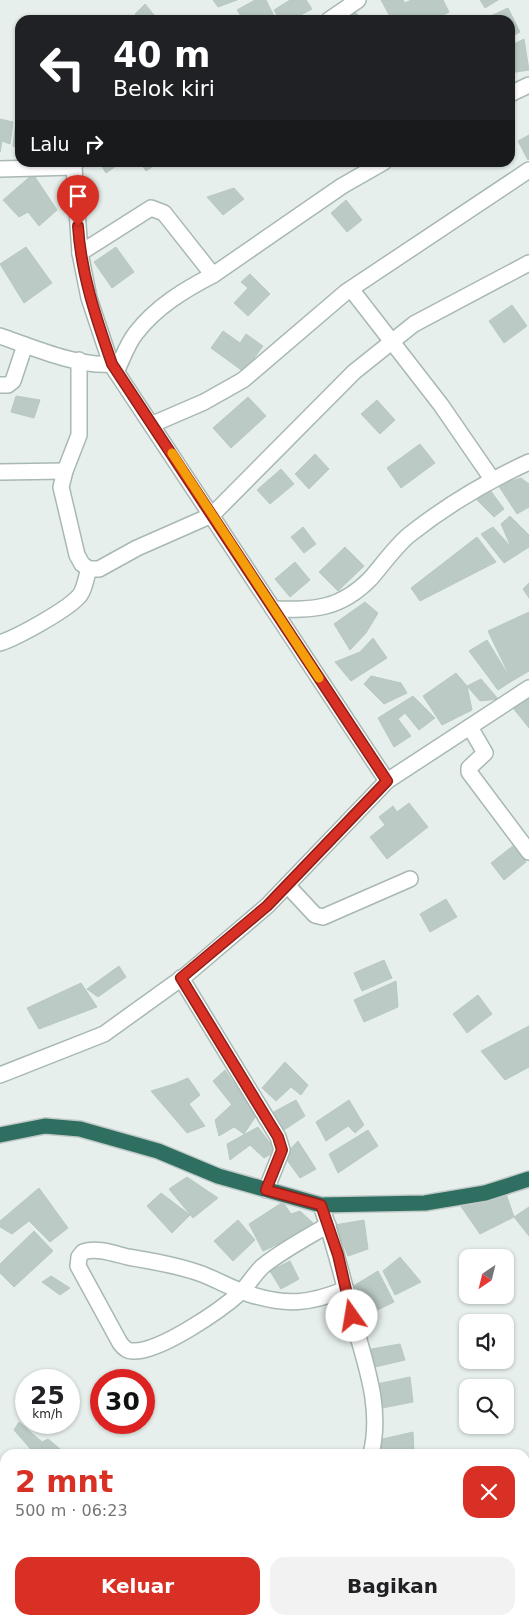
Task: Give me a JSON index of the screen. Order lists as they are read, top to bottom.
{
  "north": "bottom left",
  "page": {
    "turn": ["40 m", "Belok kiri"],
    "then": "Lalu",
    "speed": "25 km/h",
    "limit": "30",
    "heading": ["2 mnt", "500 m · 06:23"],
    "buttons": ["Keluar", "Bagikan"]
  }
}
